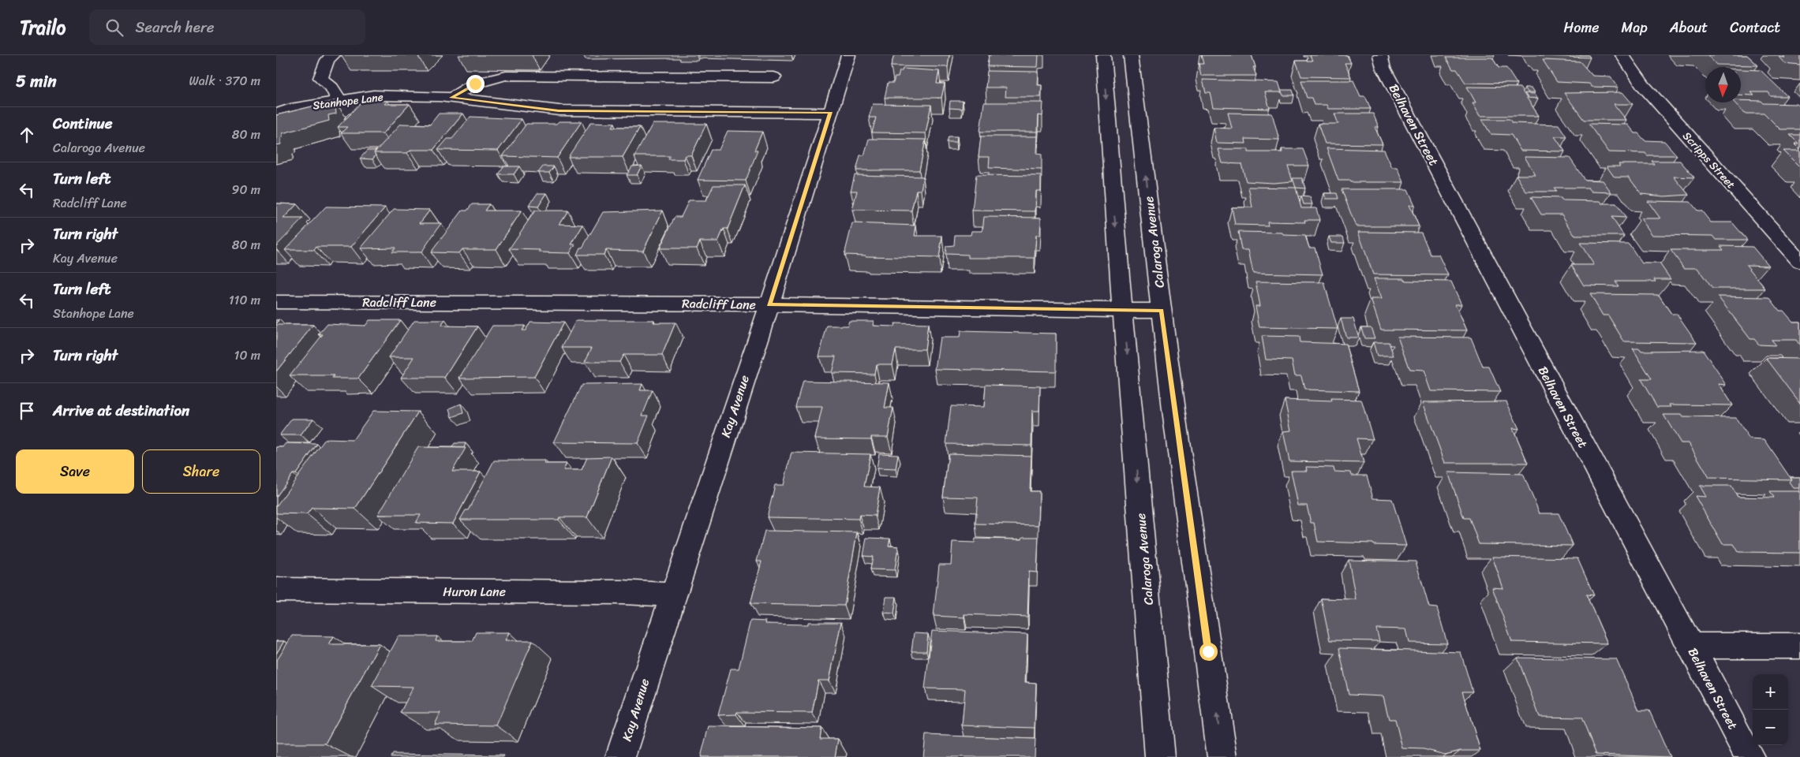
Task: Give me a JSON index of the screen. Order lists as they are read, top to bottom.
{
  "streets": {
    "street": [
      "Stanhope Lane",
      "Belhaven Street",
      "Scripps Street",
      "Calaroga Avenue",
      "Radcliff Lane",
      "Kay Avenue",
      "Huron Lane"
    ]
  },
  "crossings": [
    ["Stanhope Lane", "Kay Avenue"],
    ["Calaroga Avenue", "Radcliff Lane"],
    ["Radcliff Lane", "Kay Avenue"],
    ["Kay Avenue", "Huron Lane"]
  ],
  "north": "bottom",
  "page": {
    "header": "Trailo",
    "search": "Search here",
    "nav": [
      "Home",
      "Map",
      "About",
      "Contact"
    ],
    "heading": ["5 min", "Walk · 370 m"],
    "list": [
      ["Continue", "Calaroga Avenue", "80 m"],
      ["Turn left", "Radcliff Lane", "90 m"],
      ["Turn right", "Kay Avenue", "80 m"],
      ["Turn left", "Stanhope Lane", "110 m"],
      ["Turn right", "10 m"],
      "Arrive at destination"
    ],
    "buttons": ["Save", "Share"],
    "map_buttons": ["+", "−"]
  }
}
